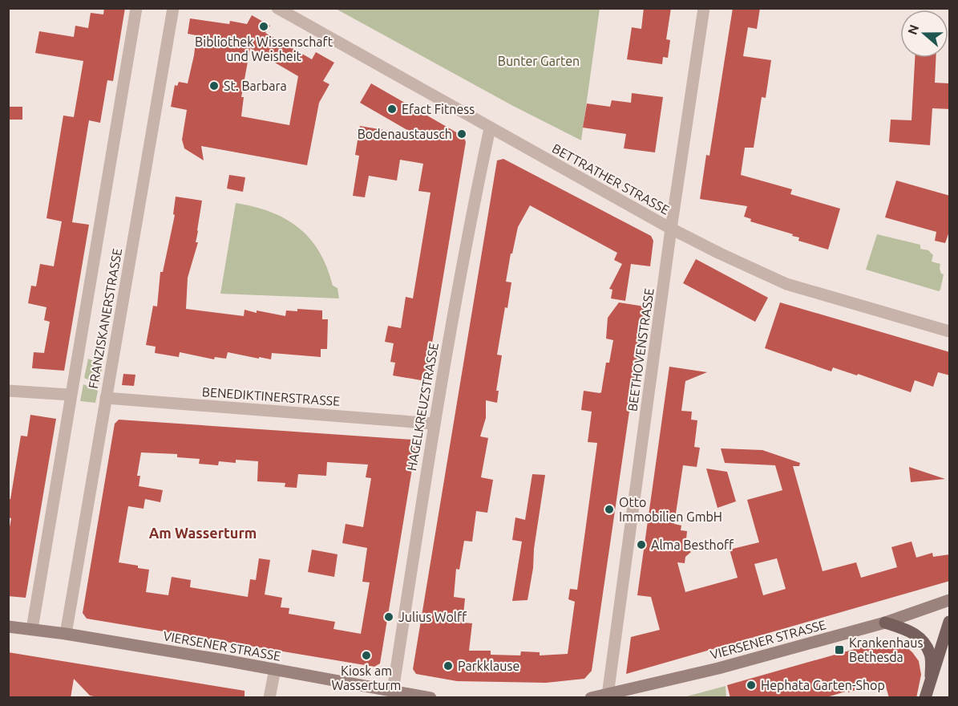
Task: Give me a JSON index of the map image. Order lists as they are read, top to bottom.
{
  "streets": {
    "main road": ["VIERSENER STRASSE"],
    "street": [
      "BETTRATHER STRASSE",
      "FRANZISKANERSTRASSE",
      "BEETHOVENSTRASSE",
      "BENEDIKTINERSTRASSE",
      "HAGELKREUZSTRASSE"
    ]
  },
  "crossings": [
    ["BETTRATHER STRASSE", "BEETHOVENSTRASSE"],
    ["BETTRATHER STRASSE", "HAGELKREUZSTRASSE"],
    ["FRANZISKANERSTRASSE", "BENEDIKTINERSTRASSE"],
    ["FRANZISKANERSTRASSE", "VIERSENER STRASSE"],
    ["BEETHOVENSTRASSE", "VIERSENER STRASSE"],
    ["BENEDIKTINERSTRASSE", "HAGELKREUZSTRASSE"],
    ["HAGELKREUZSTRASSE", "VIERSENER STRASSE"]
  ],
  "districts": ["Am Wasserturm"],
  "parks": ["Bunter Garten"],
  "places": {
    "other": [
      "Bibliothek Wissenschaft und Weisheit",
      "St. Barbara",
      "Efact Fitness",
      "Bodenaustausch",
      "Otto Immobilien GmbH",
      "Alma Besthoff",
      "Julius Wolff",
      "Kiosk am Wasserturm",
      "Parkklause",
      "Hephata Garten-Shop"
    ],
    "transit": ["Krankenhaus Bethesda"]
  },
  "north": "left"
}
